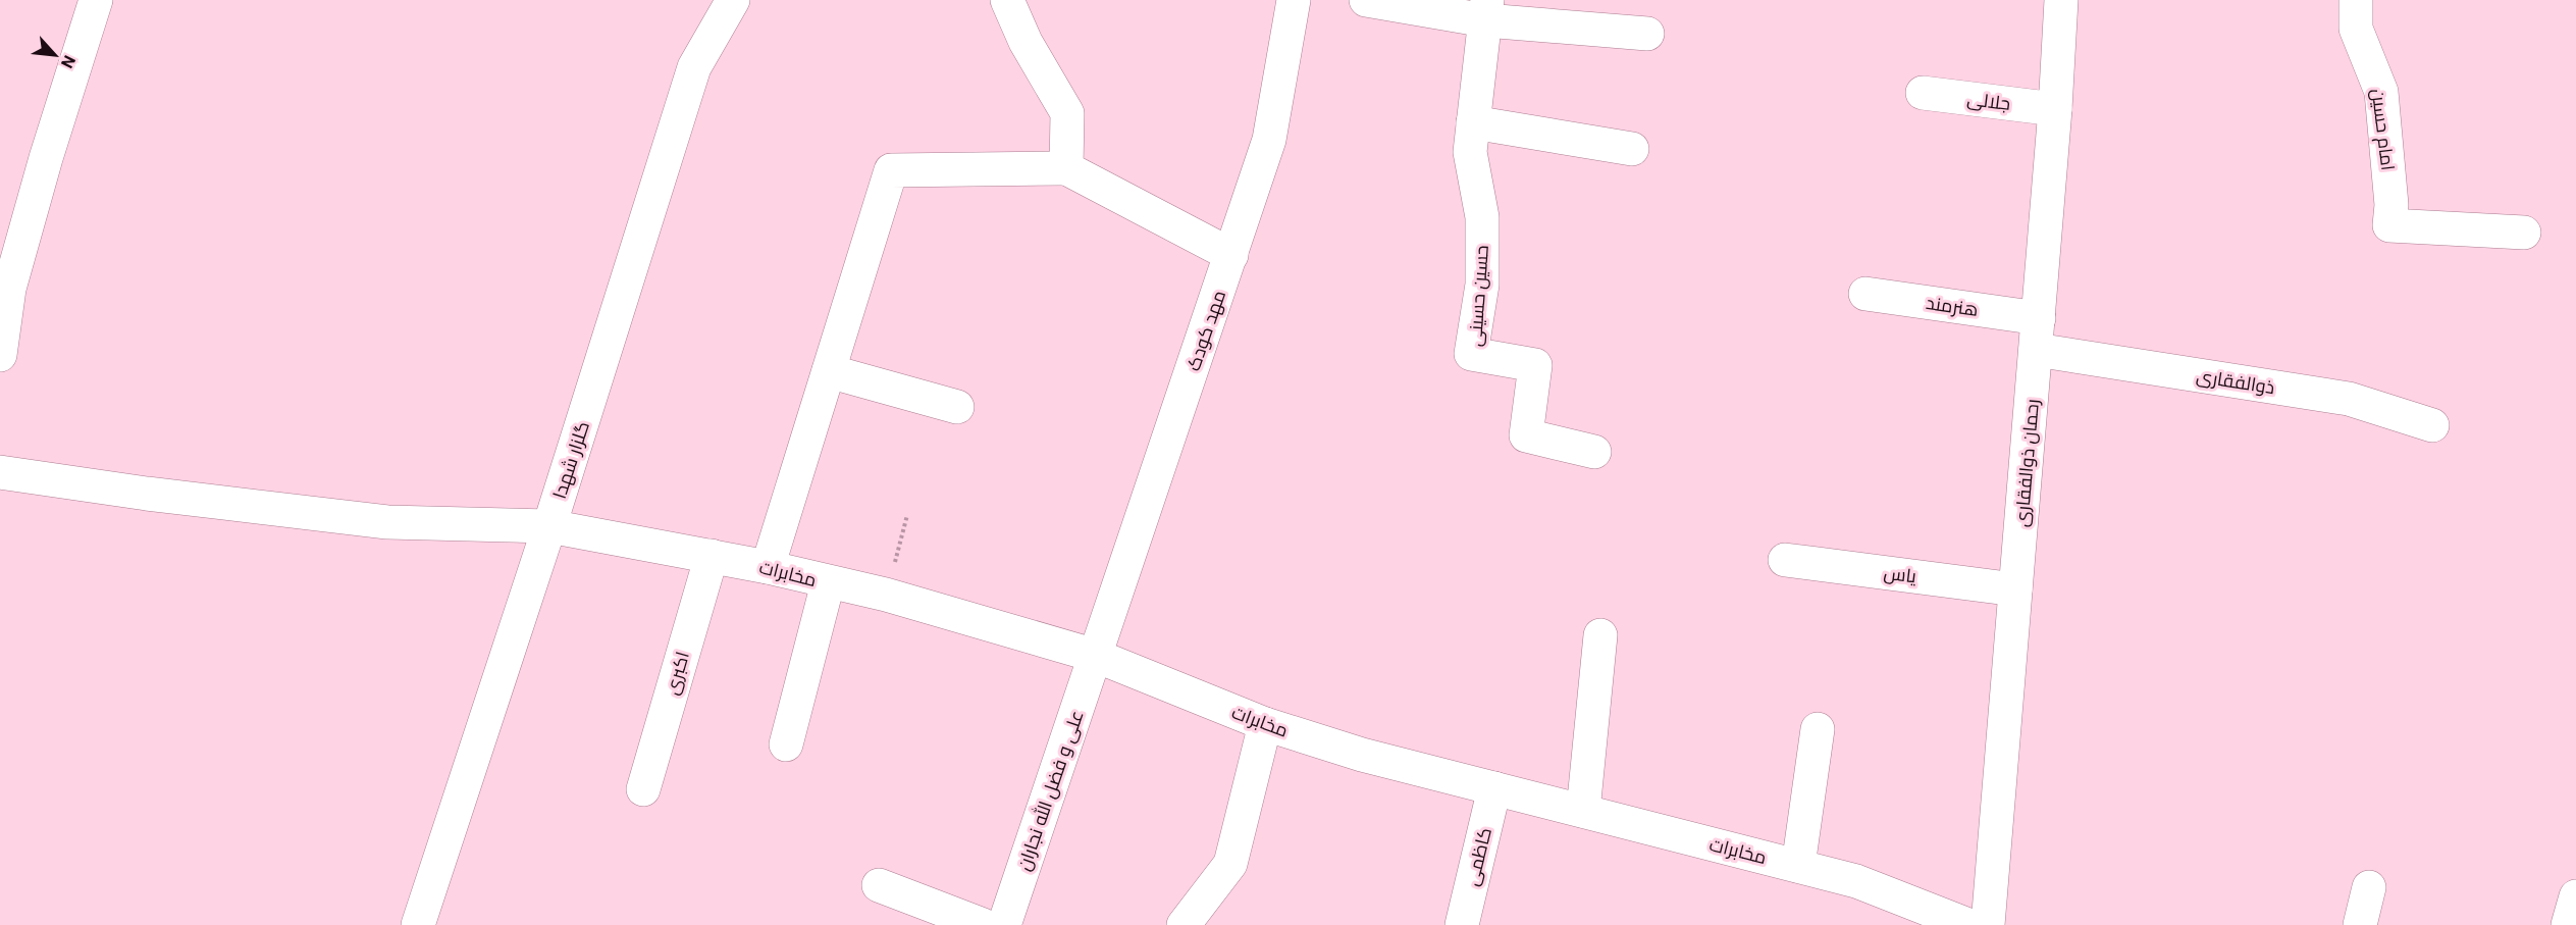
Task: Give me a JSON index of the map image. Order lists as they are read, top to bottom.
{
  "streets": {
    "street": [
      "جلالی",
      "امام حسین",
      "حسین حسینی",
      "هنرمند",
      "مهد کودک",
      "ذوالفقاری",
      "گلزار شهدا",
      "رحمان ذوالفقاری",
      "مخابرات",
      "یاس",
      "اکبری",
      "علی و فضل الله نجاران",
      "کاظمی"
    ]
  },
  "crossings": [
    ["جلالی", "رحمان ذوالفقاری"],
    ["هنرمند", "ذوالفقاری"],
    ["هنرمند", "رحمان ذوالفقاری"],
    ["مهد کودک", "مخابرات"],
    ["مهد کودک", "علی و فضل الله نجاران"],
    ["ذوالفقاری", "رحمان ذوالفقاری"],
    ["گلزار شهدا", "مخابرات"],
    ["رحمان ذوالفقاری", "یاس"],
    ["مخابرات", "اکبری"],
    ["مخابرات", "علی و فضل الله نجاران"],
    ["مخابرات", "کاظمی"]
  ],
  "north": "bottom right"
}
